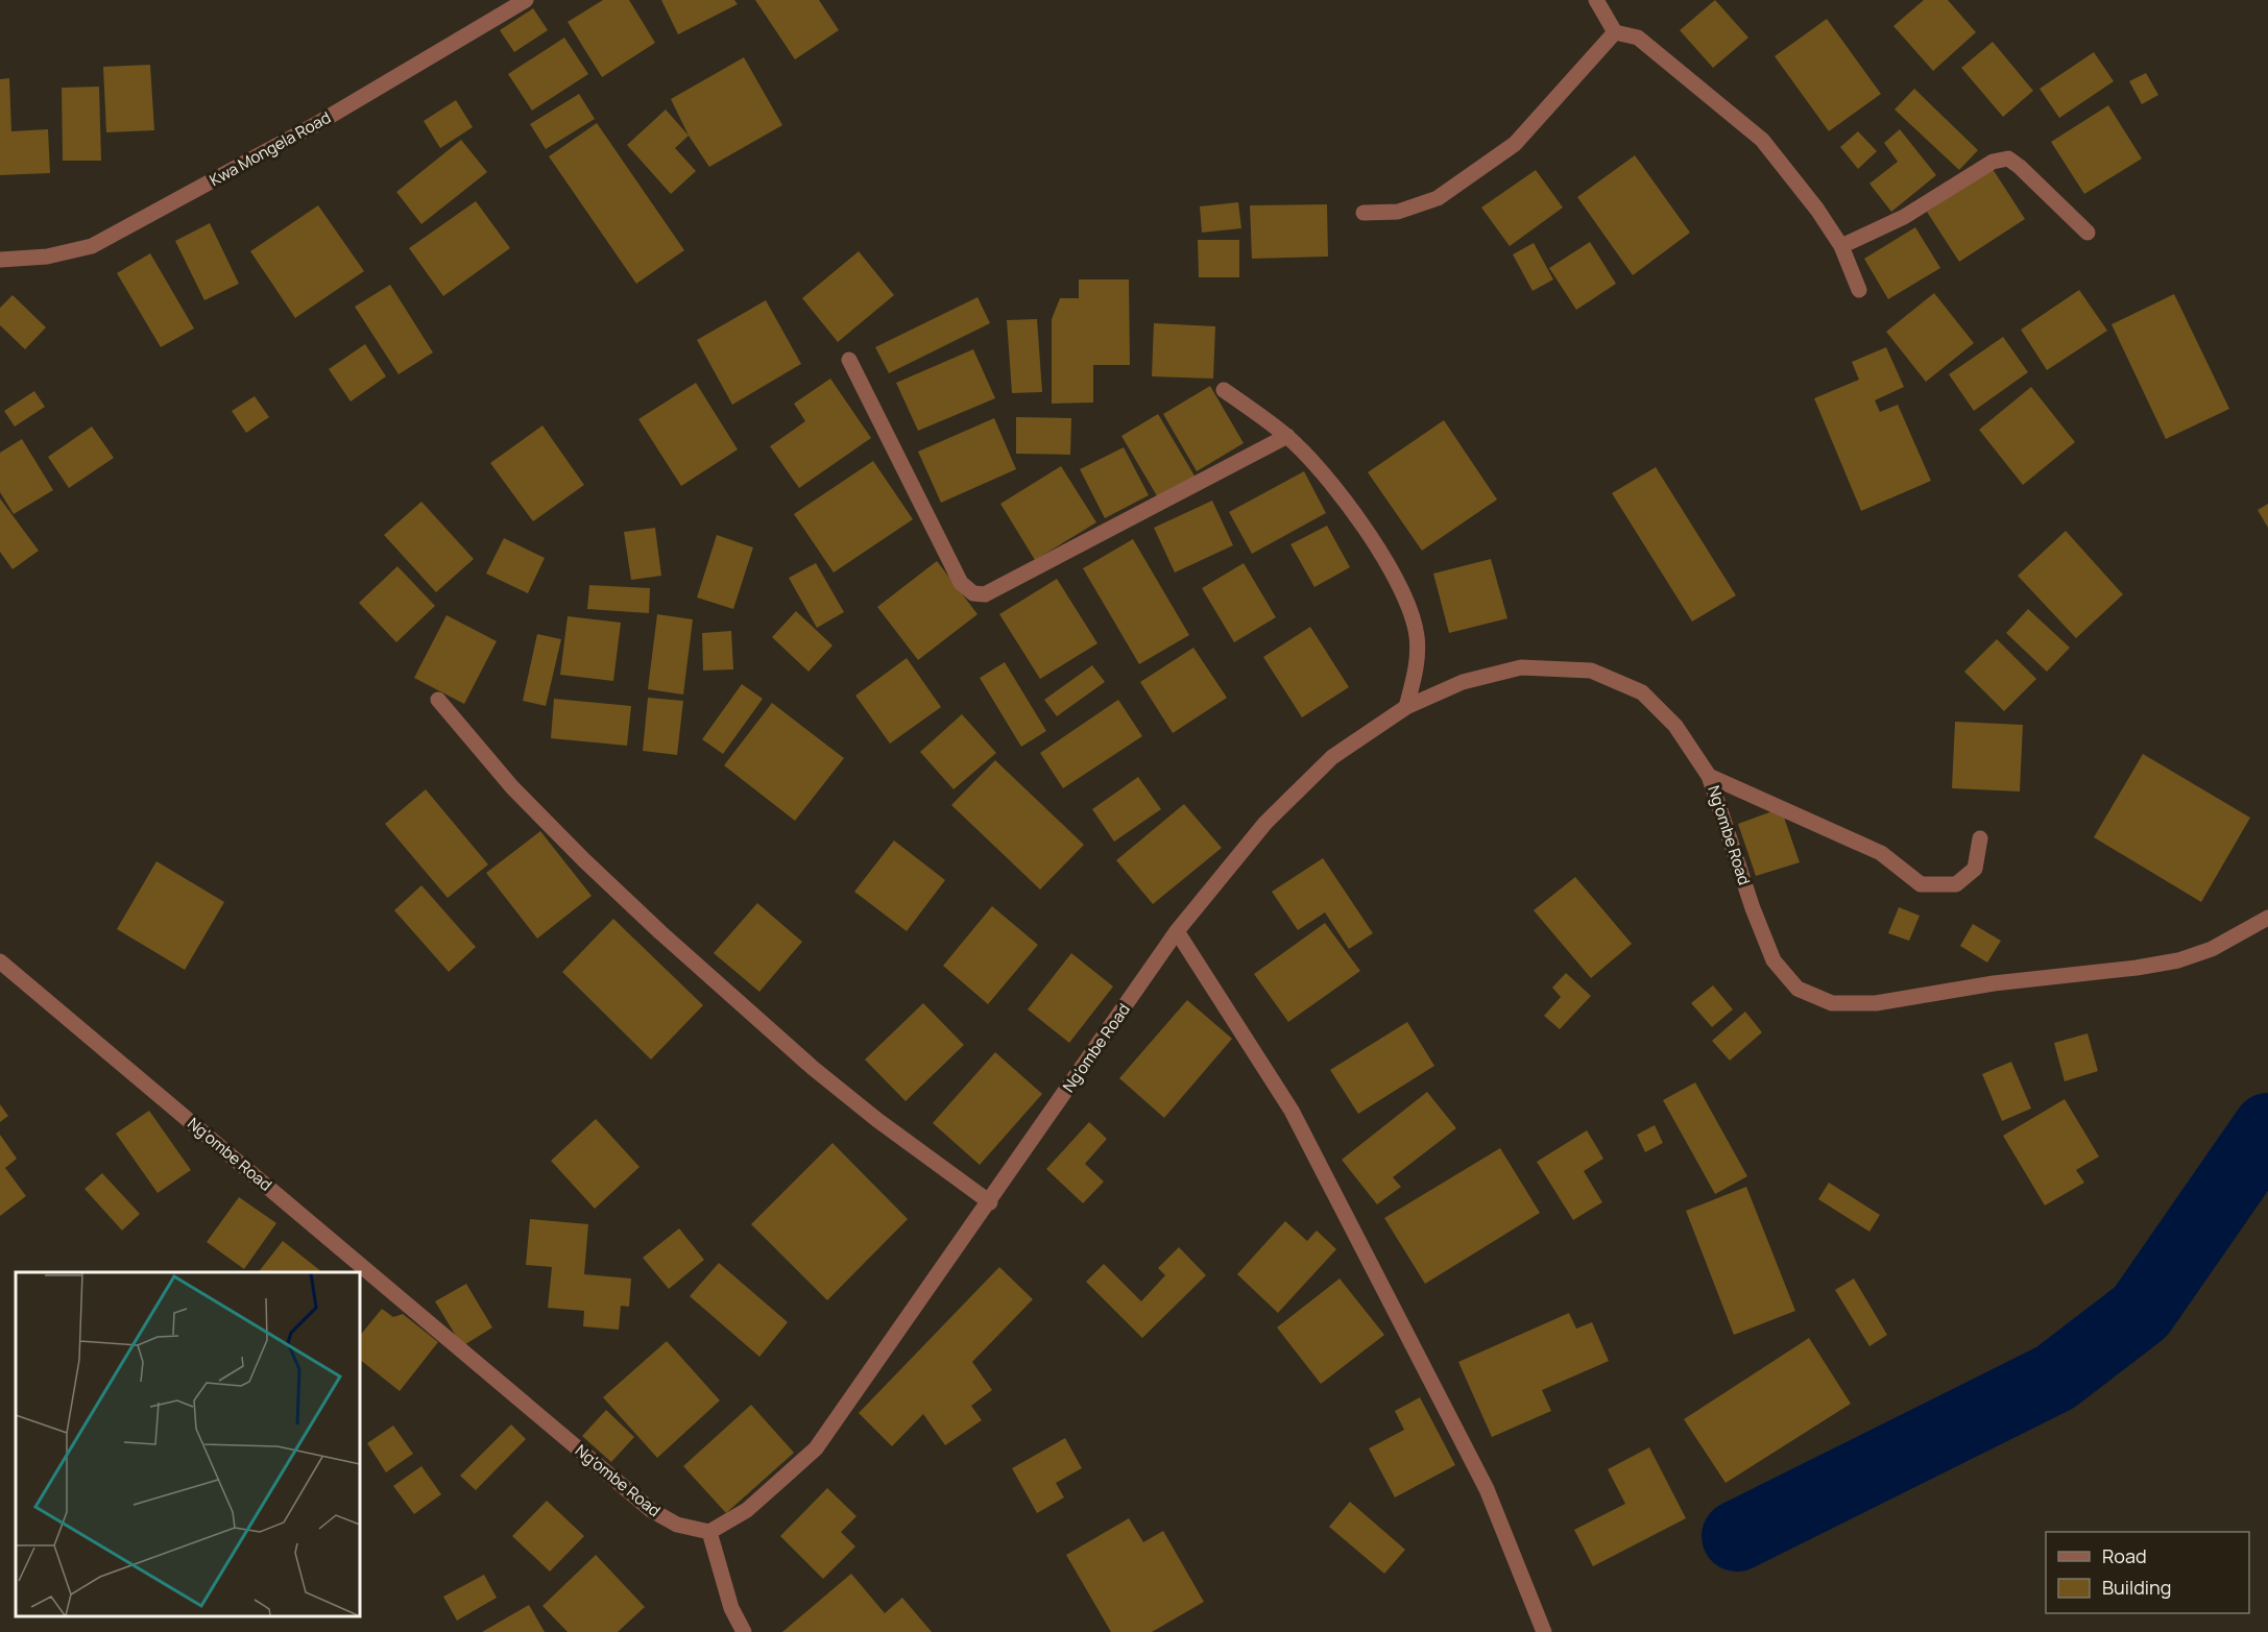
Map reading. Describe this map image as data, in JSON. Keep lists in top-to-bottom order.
{
  "streets": {
    "street": ["Kwa Mongela Road", "Ng'ombe Road"]
  },
  "legend": ["Road", "Building"]
}
